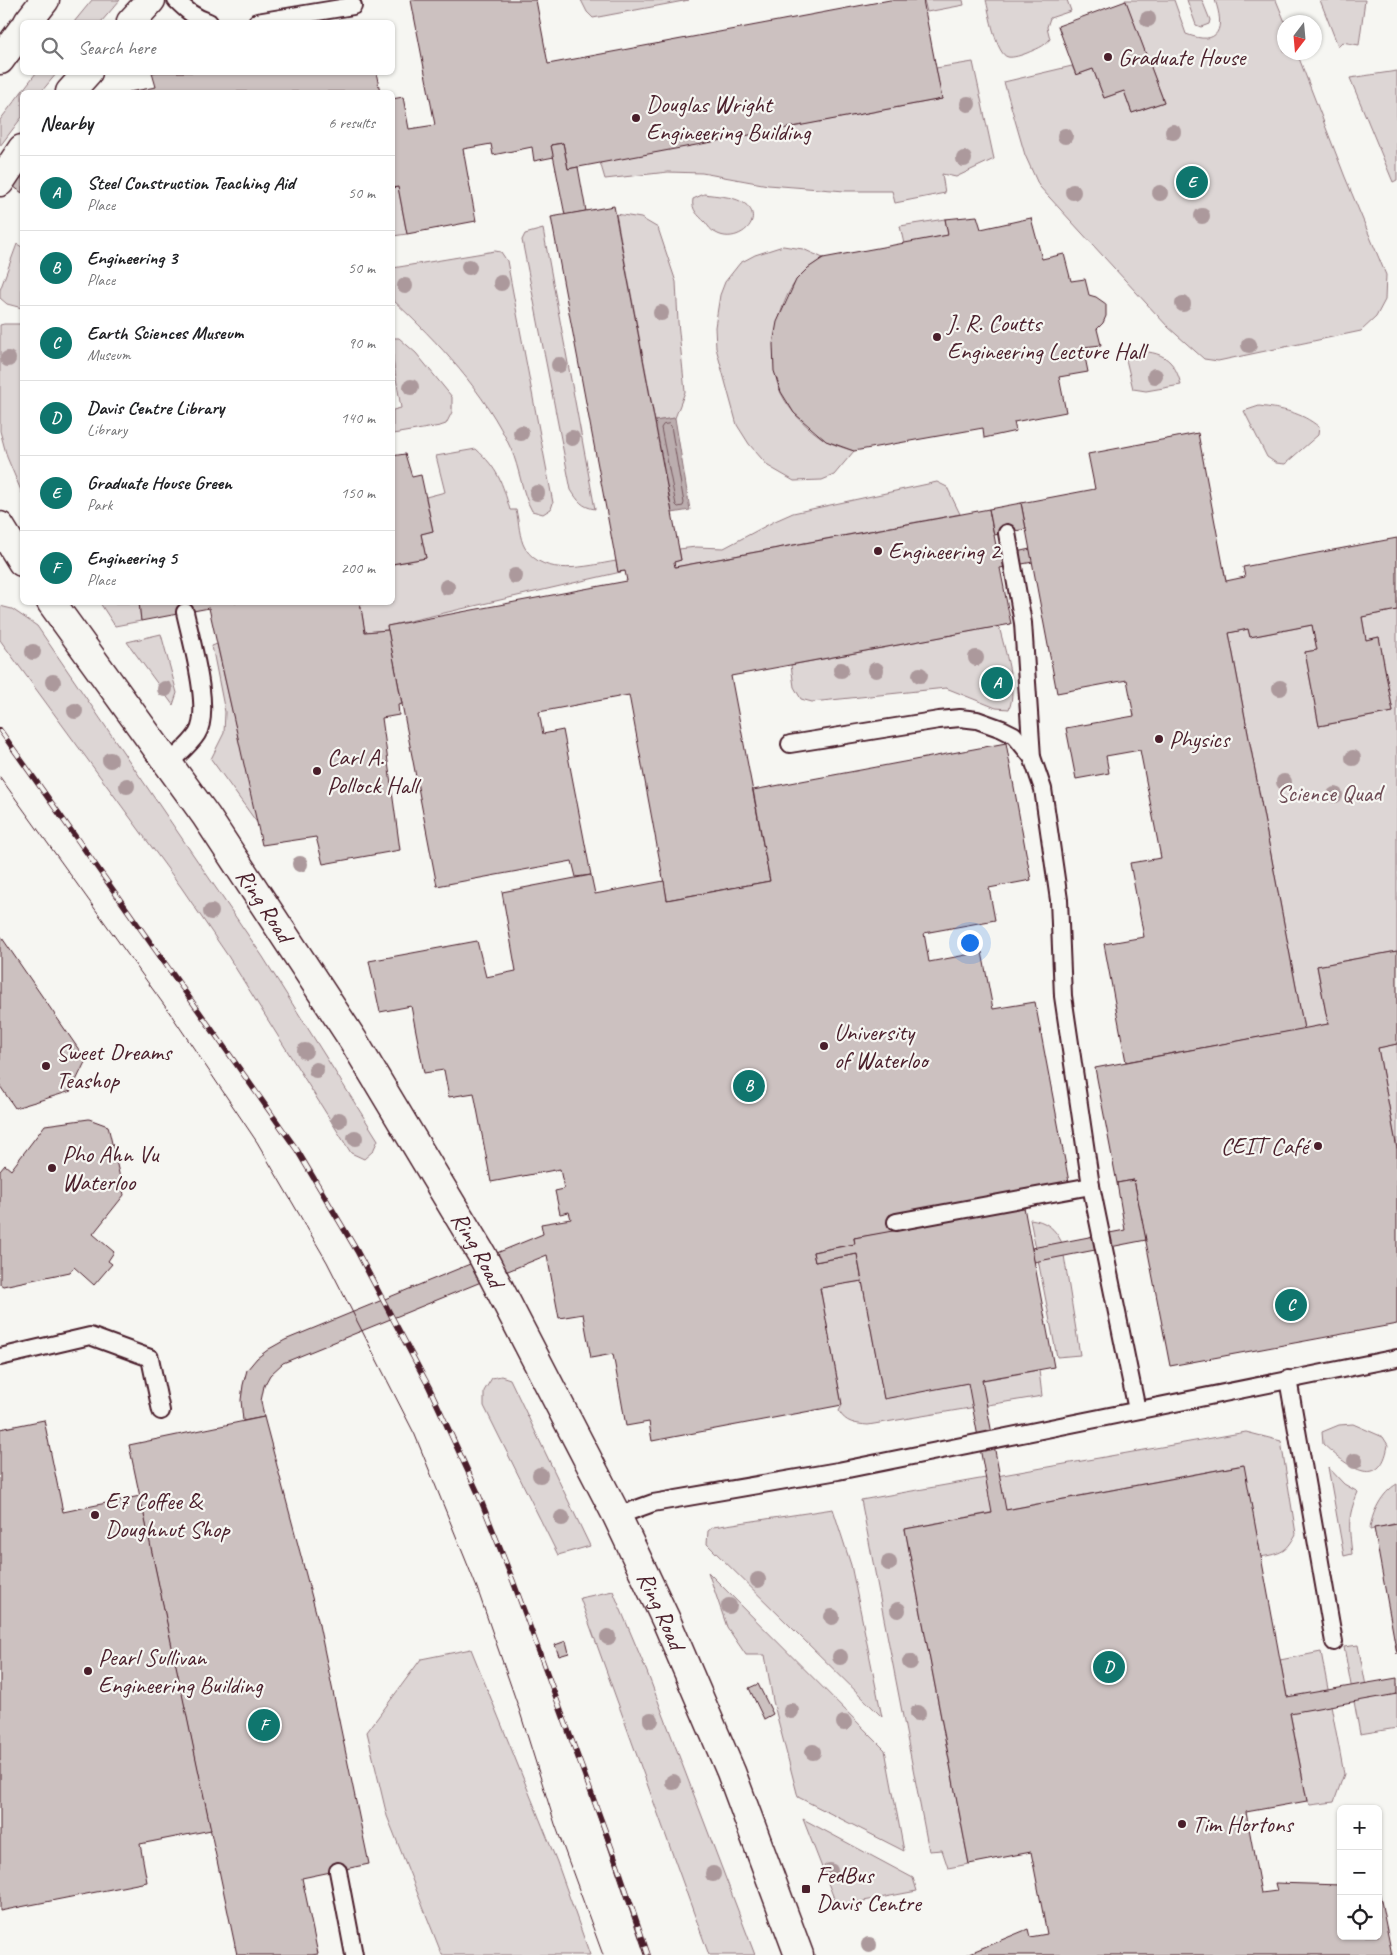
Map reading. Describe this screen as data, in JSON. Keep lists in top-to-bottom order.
{
  "streets": {
    "street": ["Ring Road"]
  },
  "parks": ["Science Quad"],
  "places": {
    "other": [
      "Graduate House",
      "Douglas Wright Engineering Building",
      "J. R. Coutts Engineering Lecture Hall",
      "Engineering 2",
      "Physics",
      "Carl A. Pollock Hall",
      "University of Waterloo",
      "Sweet Dreams Teashop",
      "CEIT Café",
      "Pho Ahn Vu Waterloo",
      "E7 Coffee & Doughnut Shop",
      "Pearl Sullivan Engineering Building",
      "Tim Hortons"
    ],
    "transit": ["FedBus Davis Centre"]
  },
  "north": "bottom",
  "page": {
    "search": "Search here",
    "heading": ["Nearby", "6 results"],
    "list": [
      {
        "mark": "A",
        "name": "Steel Construction Teaching Aid",
        "note": "Place",
        "value": "50 m"
      },
      {
        "mark": "B",
        "name": "Engineering 3",
        "note": "Place",
        "value": "50 m"
      },
      {
        "mark": "C",
        "name": "Earth Sciences Museum",
        "note": "Museum",
        "value": "90 m"
      },
      {
        "mark": "D",
        "name": "Davis Centre Library",
        "note": "Library",
        "value": "140 m"
      },
      {
        "mark": "E",
        "name": "Graduate House Green",
        "note": "Park",
        "value": "150 m"
      },
      {
        "mark": "F",
        "name": "Engineering 5",
        "note": "Place",
        "value": "200 m"
      }
    ],
    "pins": [
      "E",
      "A",
      "B",
      "C",
      "D",
      "F"
    ],
    "map_buttons": ["+", "−"]
  }
}
